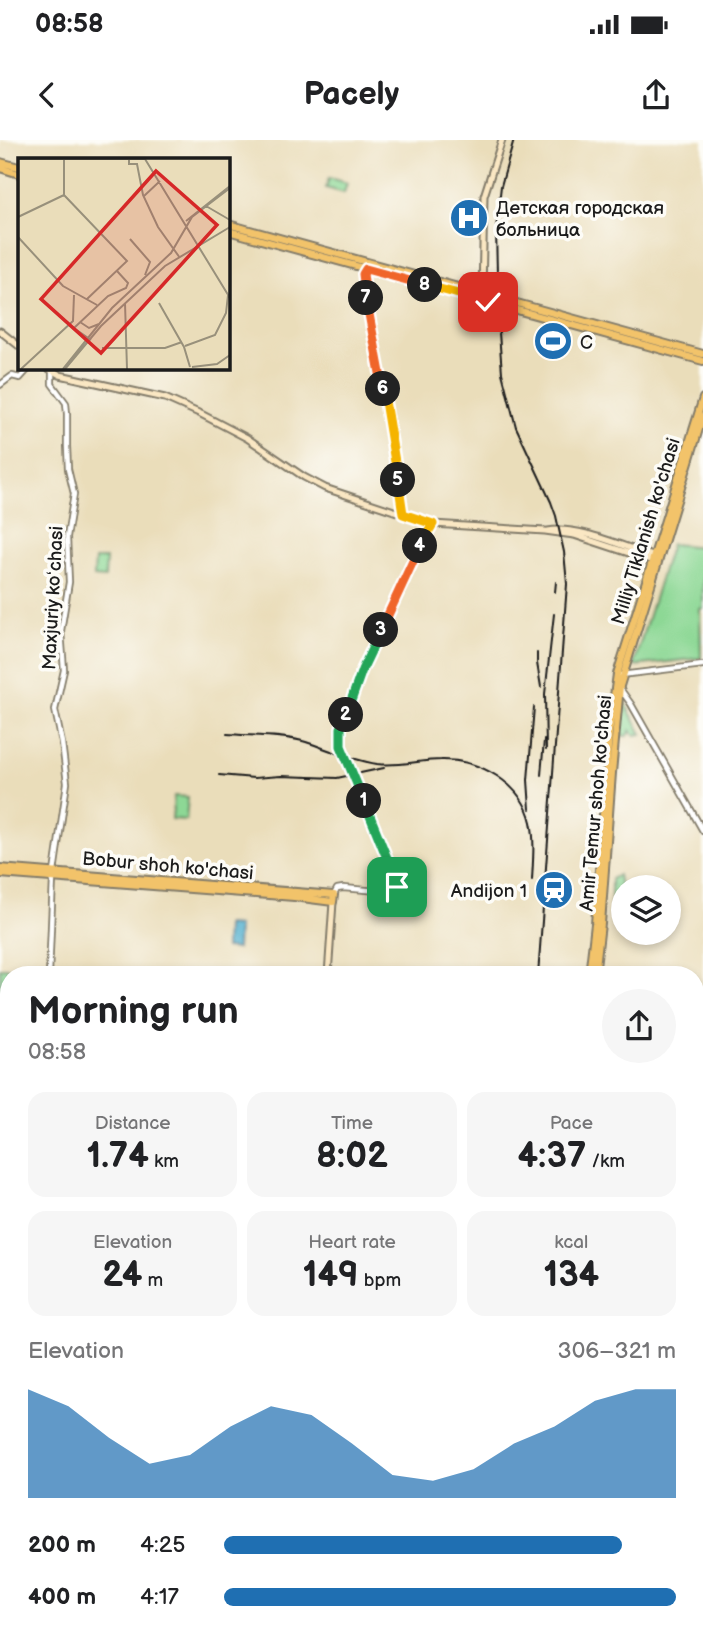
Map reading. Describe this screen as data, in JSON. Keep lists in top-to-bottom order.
{
  "streets": {
    "main road": ["Milliy Tiklanish ko'chasi", "Amir Temur shoh ko'chasi", "Bobur shoh ko'chasi"],
    "street": ["Maxjuriy koʻchasi"]
  },
  "crossings": [
    ["Milliy Tiklanish ko'chasi", "Amir Temur shoh ko'chasi"],
    ["Maxjuriy koʻchasi", "Bobur shoh ko'chasi"]
  ],
  "places": {
    "hospital": ["Детская городская больница"],
    "sports": ["С"],
    "station": ["Andijon 1"]
  },
  "page": {
    "status": "08:58",
    "header": "Pacely",
    "pins": [
      "8",
      "7",
      "6",
      "5",
      "4",
      "3",
      "2",
      "1"
    ],
    "heading": ["Morning run", "08:58"],
    "stats": [
      ["Distance", "1.74 km"],
      ["Time", "8:02"],
      ["Pace", "4:37 /km"],
      ["Elevation", "24 m"],
      ["Heart rate", "149 bpm"],
      ["kcal", "134"]
    ],
    "chart": ["Elevation", "306–321 m"],
    "list": [
      {
        "name": "200 m",
        "note": "4:25"
      },
      {
        "name": "400 m",
        "note": "4:17"
      }
    ]
  }
}
